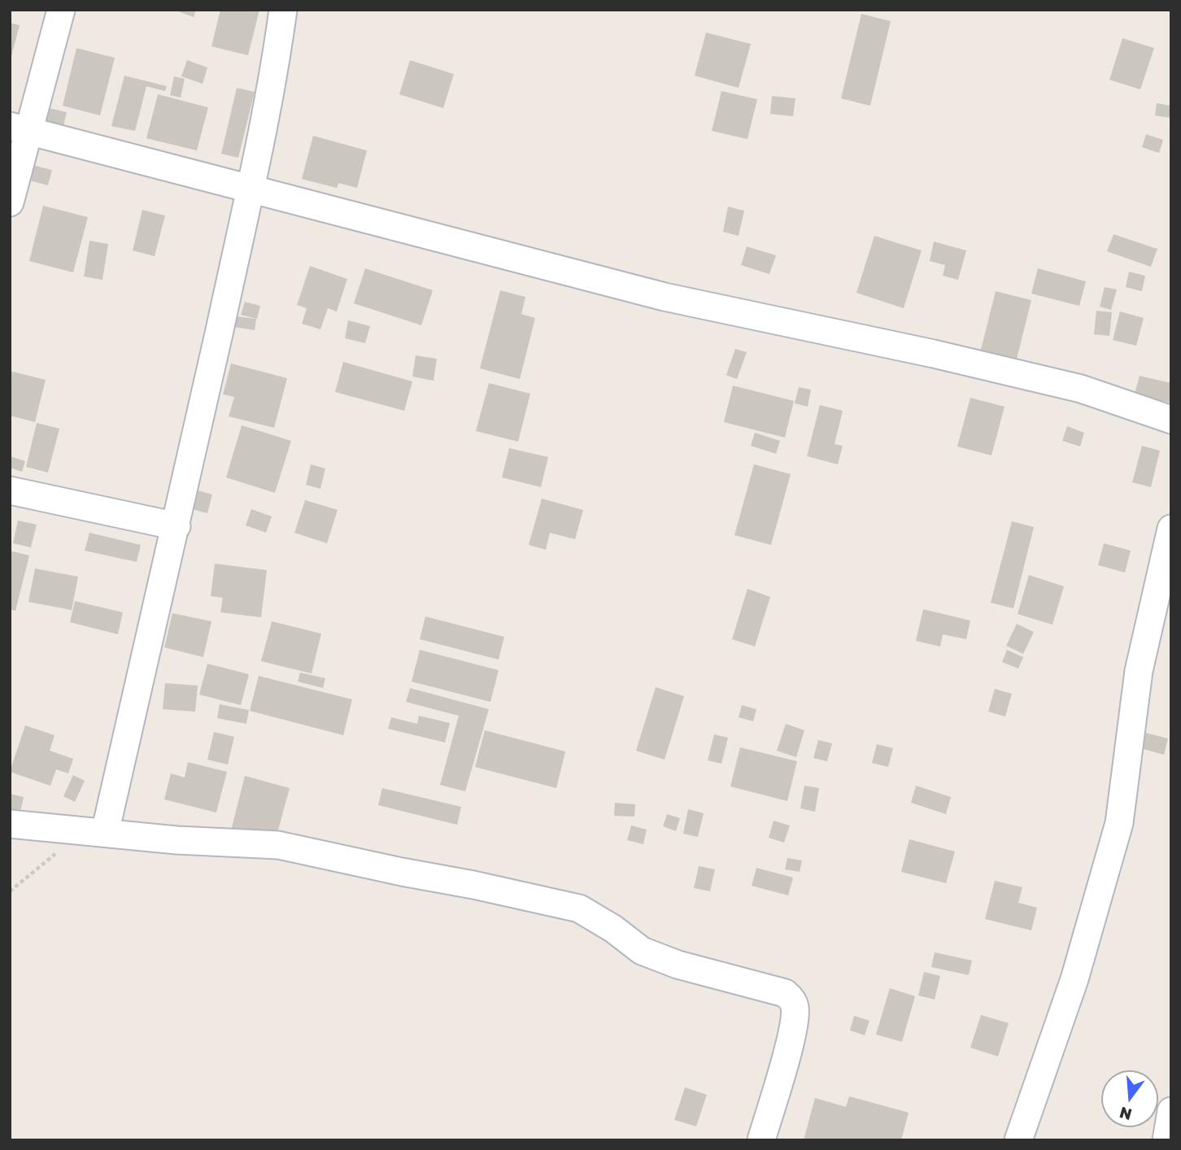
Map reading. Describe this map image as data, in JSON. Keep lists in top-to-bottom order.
{
  "north": "bottom"
}
